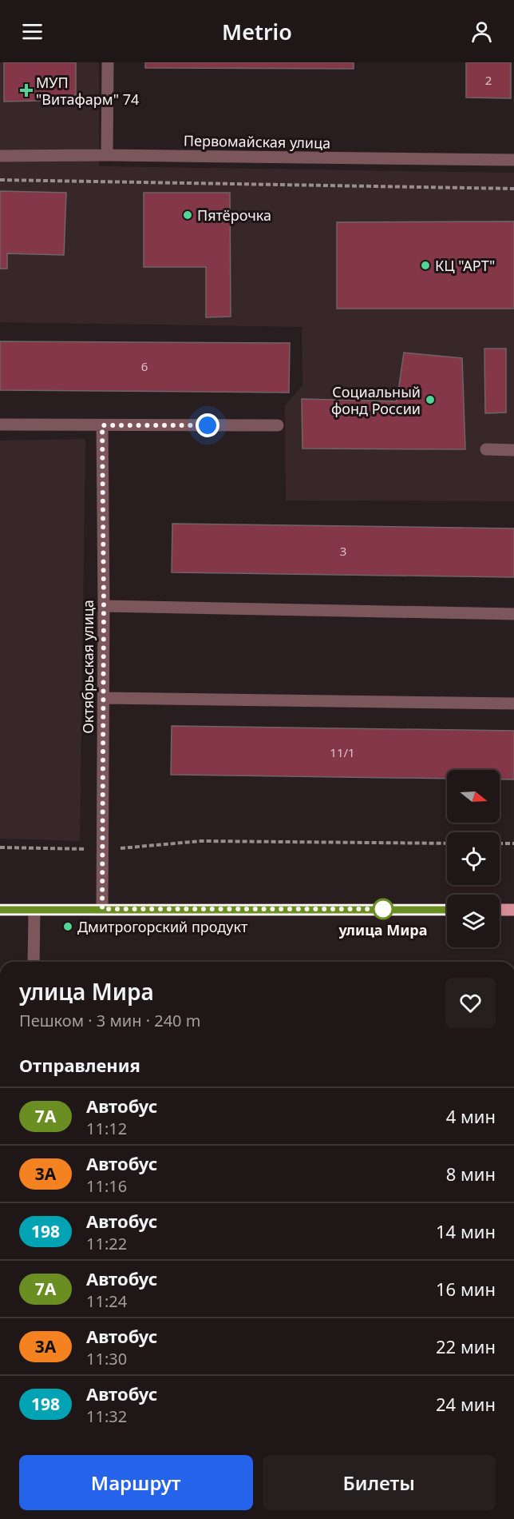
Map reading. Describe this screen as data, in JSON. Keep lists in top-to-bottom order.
{
  "streets": {
    "street": ["Первомайская улица", "Октябрьская улица"]
  },
  "places": {
    "health": ["МУП \"Витафарм\" 74"],
    "other": [
      "Пятёрочка",
      "КЦ \"АРТ\"",
      "Социальный фонд России",
      "улица Мира",
      "Дмитрогорский продукт"
    ]
  },
  "lines": ["bus line 7А"],
  "house_numbers": [
    "2",
    "6",
    "3",
    "11/1"
  ],
  "north": "right",
  "page": {
    "header": "Metrio",
    "heading": [
      ["улица Мира", "Пешком · 3 мин · 240 m"],
      "Отправления"
    ],
    "list": [
      {
        "mark": "7А",
        "name": "Автобус",
        "note": "11:12",
        "value": "4 мин"
      },
      {
        "mark": "3А",
        "name": "Автобус",
        "note": "11:16",
        "value": "8 мин"
      },
      {
        "mark": "198",
        "name": "Автобус",
        "note": "11:22",
        "value": "14 мин"
      },
      {
        "mark": "7А",
        "name": "Автобус",
        "note": "11:24",
        "value": "16 мин"
      },
      {
        "mark": "3А",
        "name": "Автобус",
        "note": "11:30",
        "value": "22 мин"
      },
      {
        "mark": "198",
        "name": "Автобус",
        "note": "11:32",
        "value": "24 мин"
      }
    ],
    "buttons": ["Маршрут", "Билеты"]
  }
}
